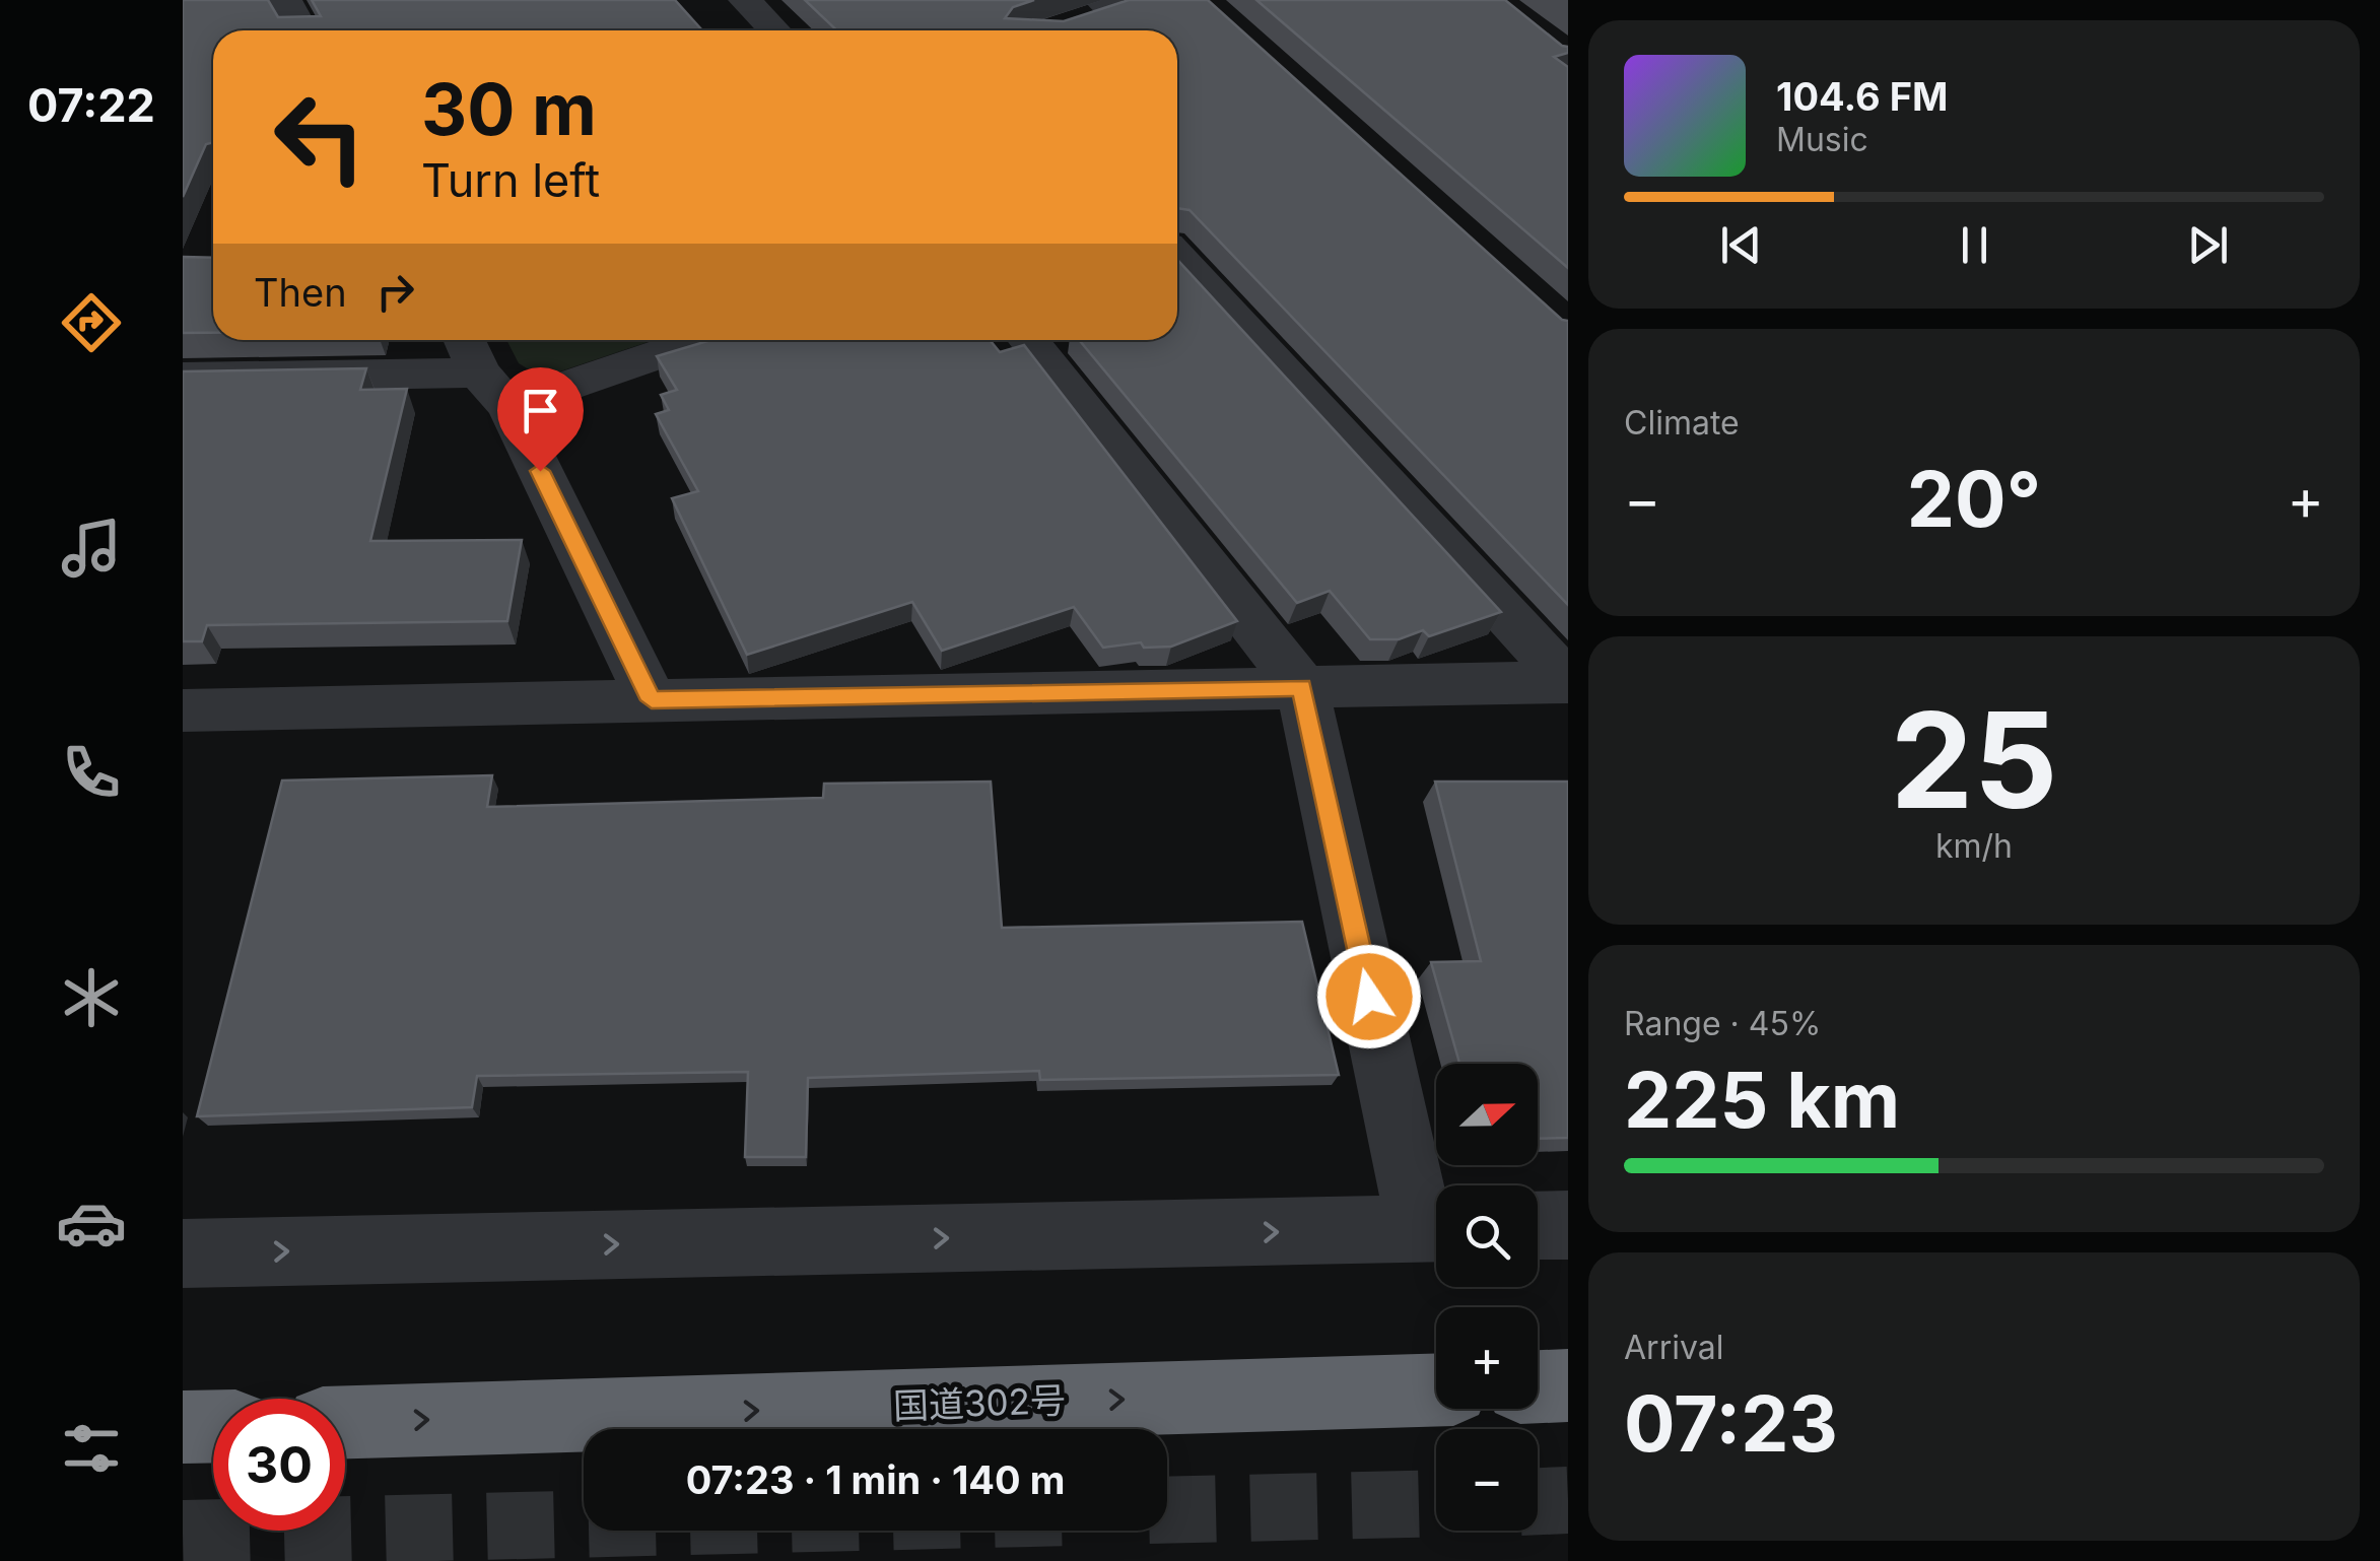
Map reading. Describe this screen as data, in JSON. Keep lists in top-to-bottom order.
{
  "streets": {
    "highway": ["国道302号"]
  },
  "one_way": ["国道302号"],
  "north": "right",
  "page": {
    "tabs": "07:22",
    "turn": ["30 m", "Turn left"],
    "song": ["104.6 FM", "Music"],
    "then": "Then",
    "tile": [
      "Climate",
      ["25", "km/h"],
      ["Range · 45%", "225 km"],
      ["Arrival", "07:23"]
    ],
    "heat": ["−", "20°", "+"],
    "map_buttons": ["+", "−"],
    "limit": "30",
    "trip": "07:23 · 1 min · 140 m"
  }
}
